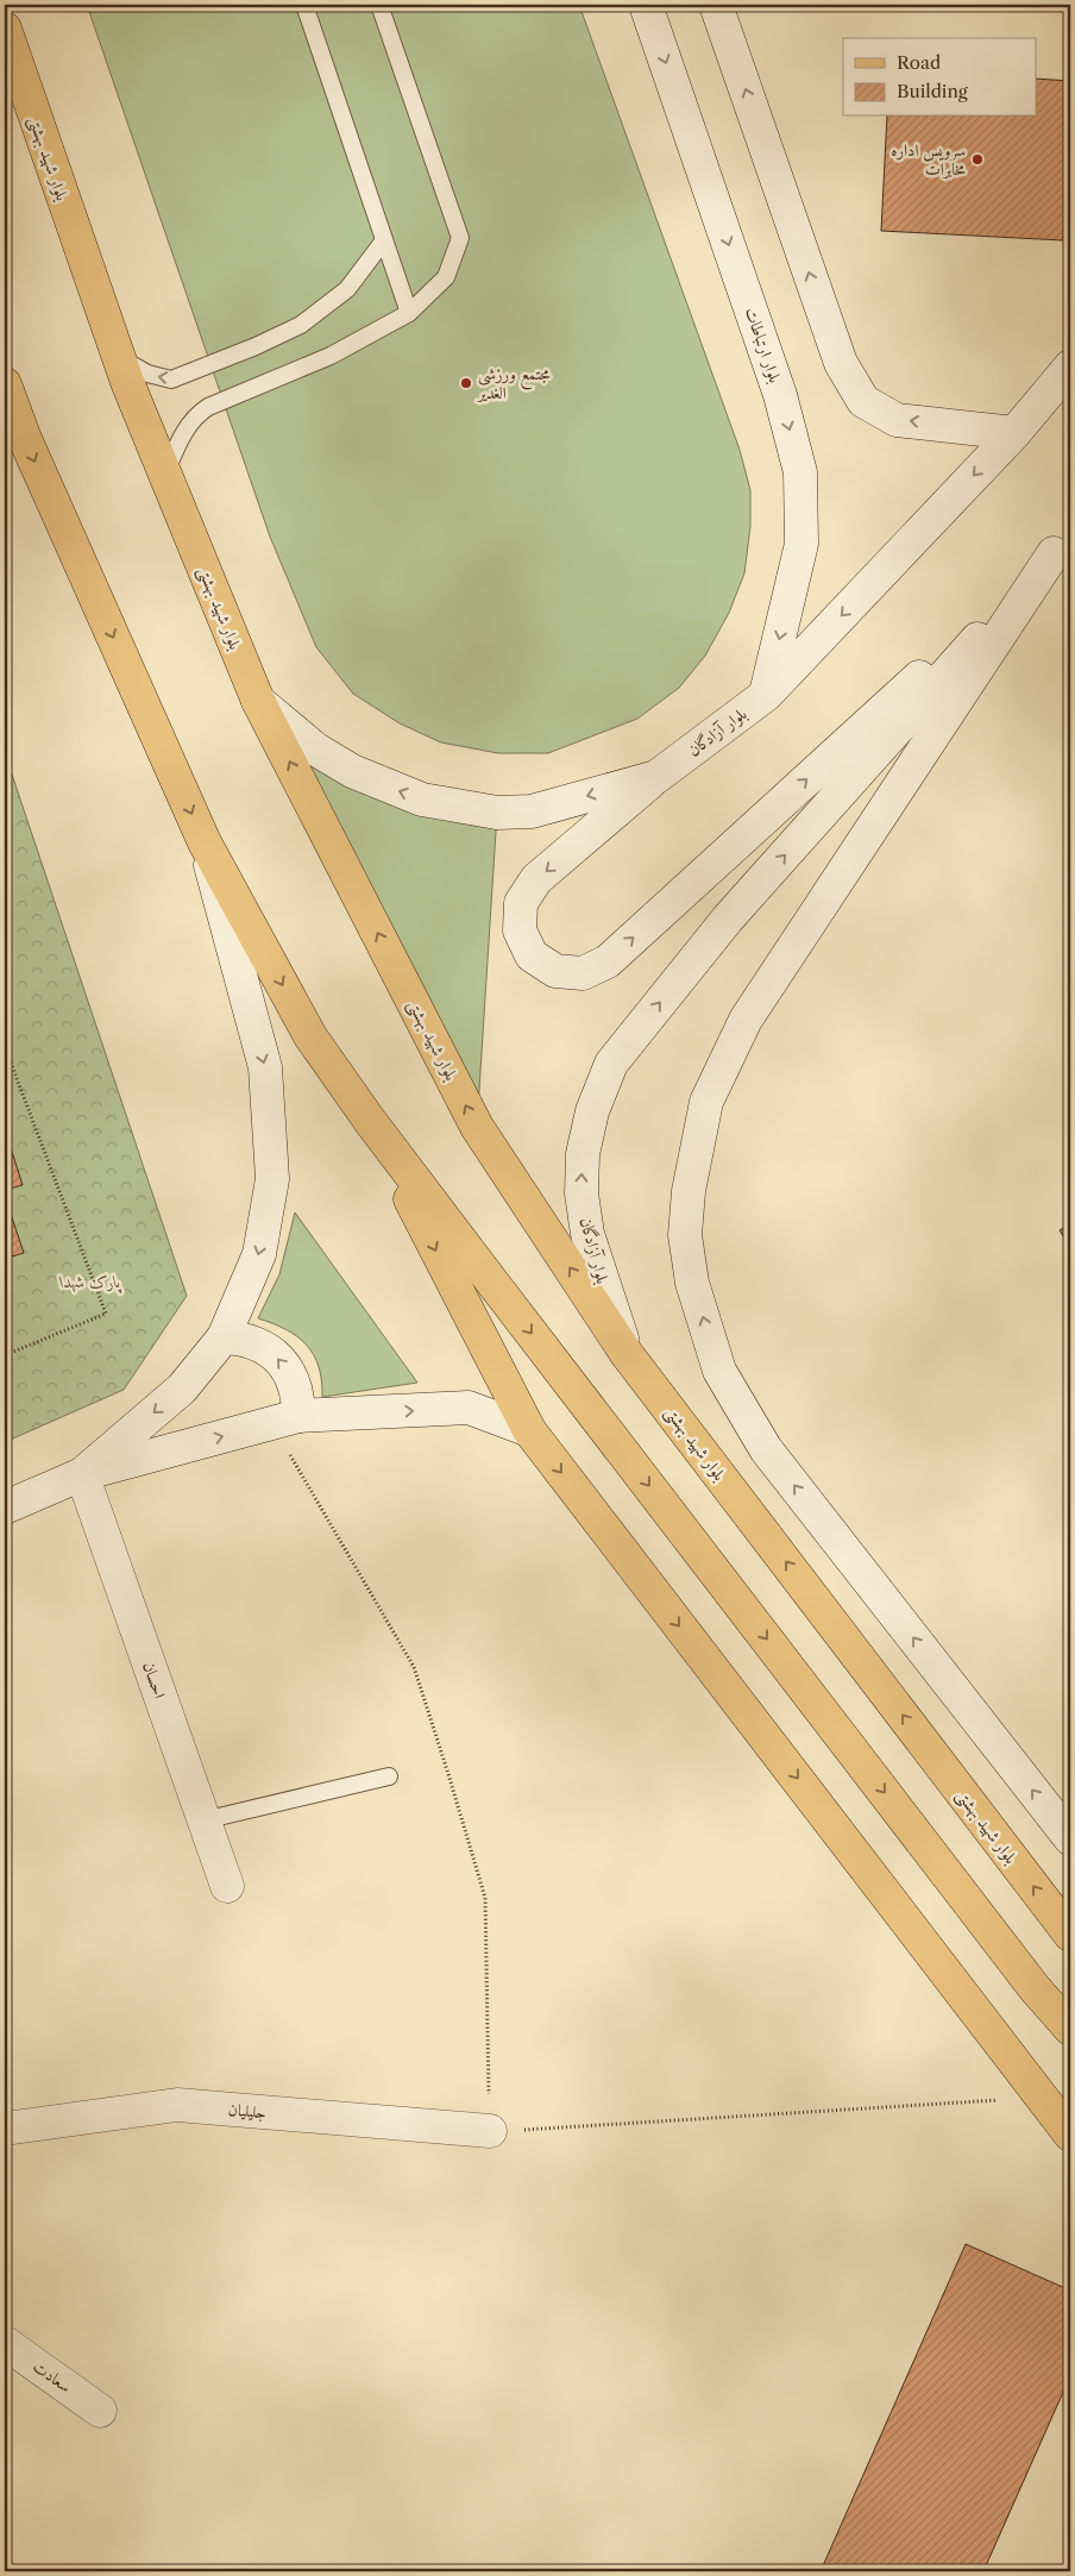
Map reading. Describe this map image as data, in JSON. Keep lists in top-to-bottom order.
{
  "streets": {
    "main road": [
      "بلوار شهید بهشتی",
      "بلوار ارتباطات",
      "بلوار آزادگان",
      "احسان",
      "جلیلیان",
      "سعادت"
    ]
  },
  "crossings": [
    ["بلوار شهید بهشتی", "بلوار آزادگان"],
    ["بلوار ارتباطات", "بلوار آزادگان"]
  ],
  "one_way": ["بلوار ارتباطات"],
  "parks": ["پارک شهدا"],
  "places": ["سرویس اداره مخابرات", "مجتمع ورزشی الغدیر"],
  "legend": ["Road", "Building"]
}
